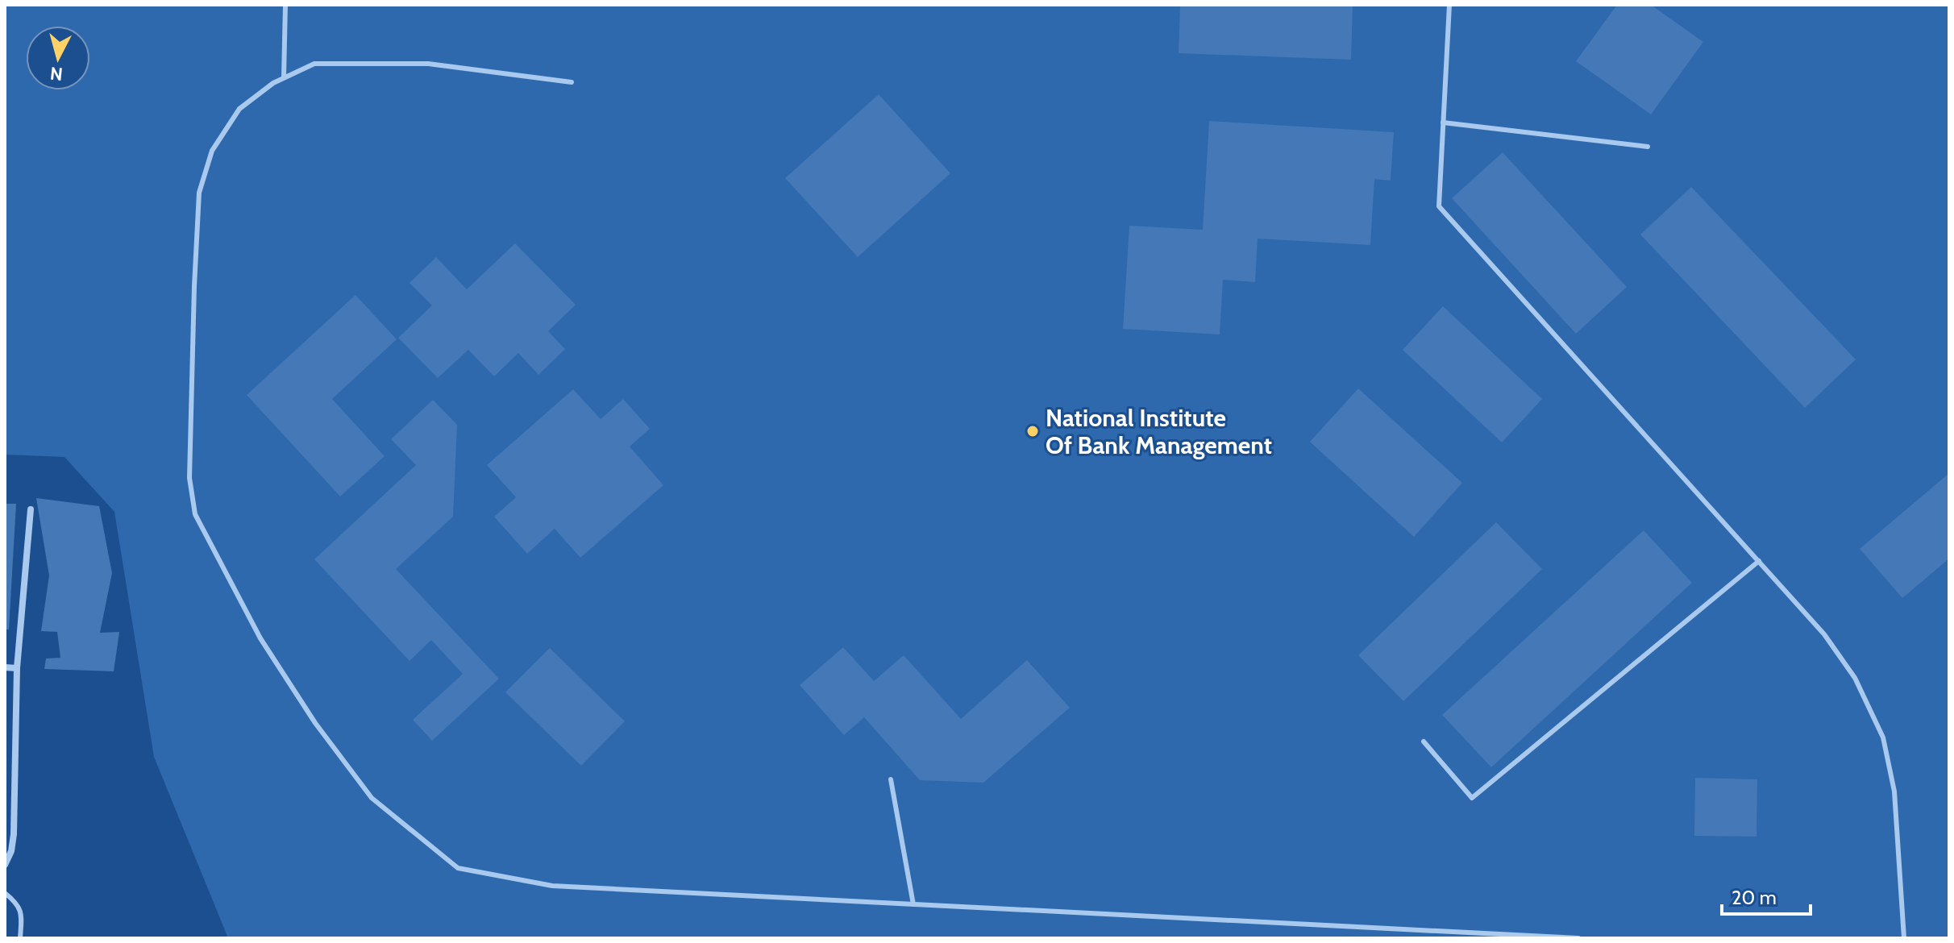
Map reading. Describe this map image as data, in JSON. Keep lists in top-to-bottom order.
{
  "places": ["National Institute Of Bank Management"],
  "scale_bar": "20 m",
  "north": "bottom"
}
